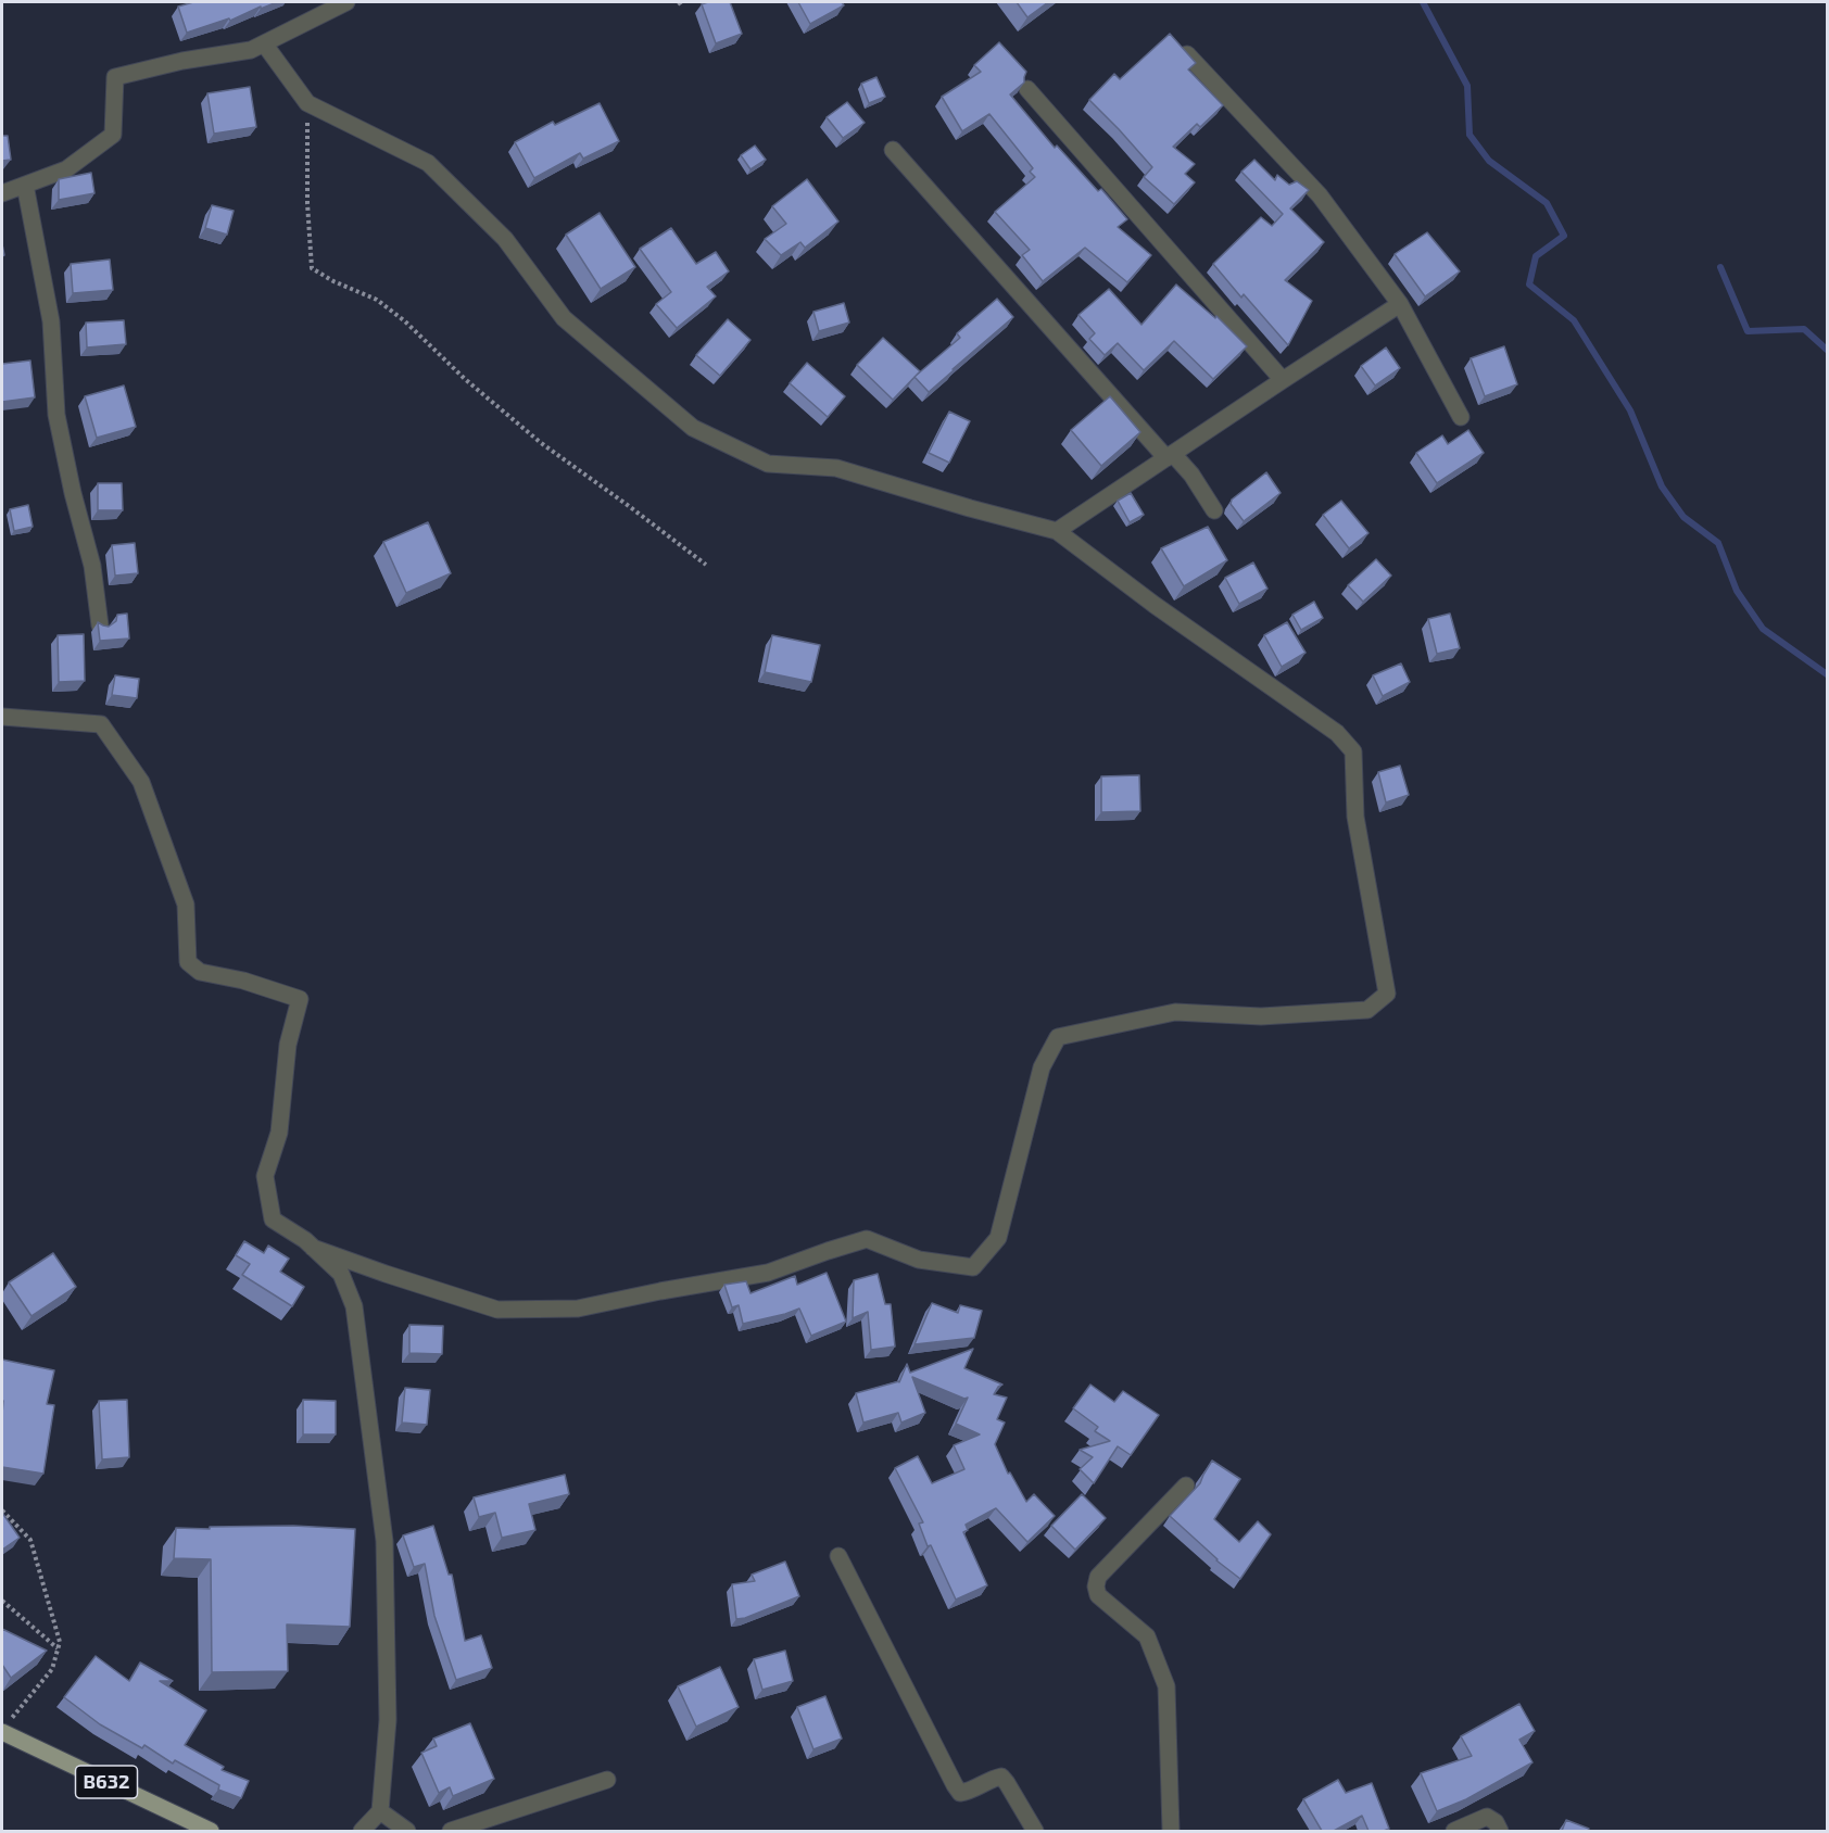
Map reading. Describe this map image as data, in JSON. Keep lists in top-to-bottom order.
{
  "streets": {
    "main road": ["B632"]
  }
}
